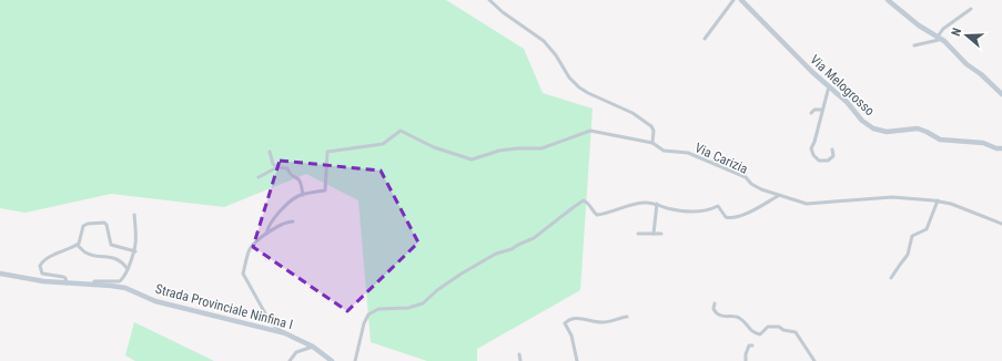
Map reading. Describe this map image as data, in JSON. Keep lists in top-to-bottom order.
{
  "streets": {
    "street": ["Via Melogrosso", "Via Carizia", "Strada Provinciale Ninfina I"]
  },
  "north": "left"
}
